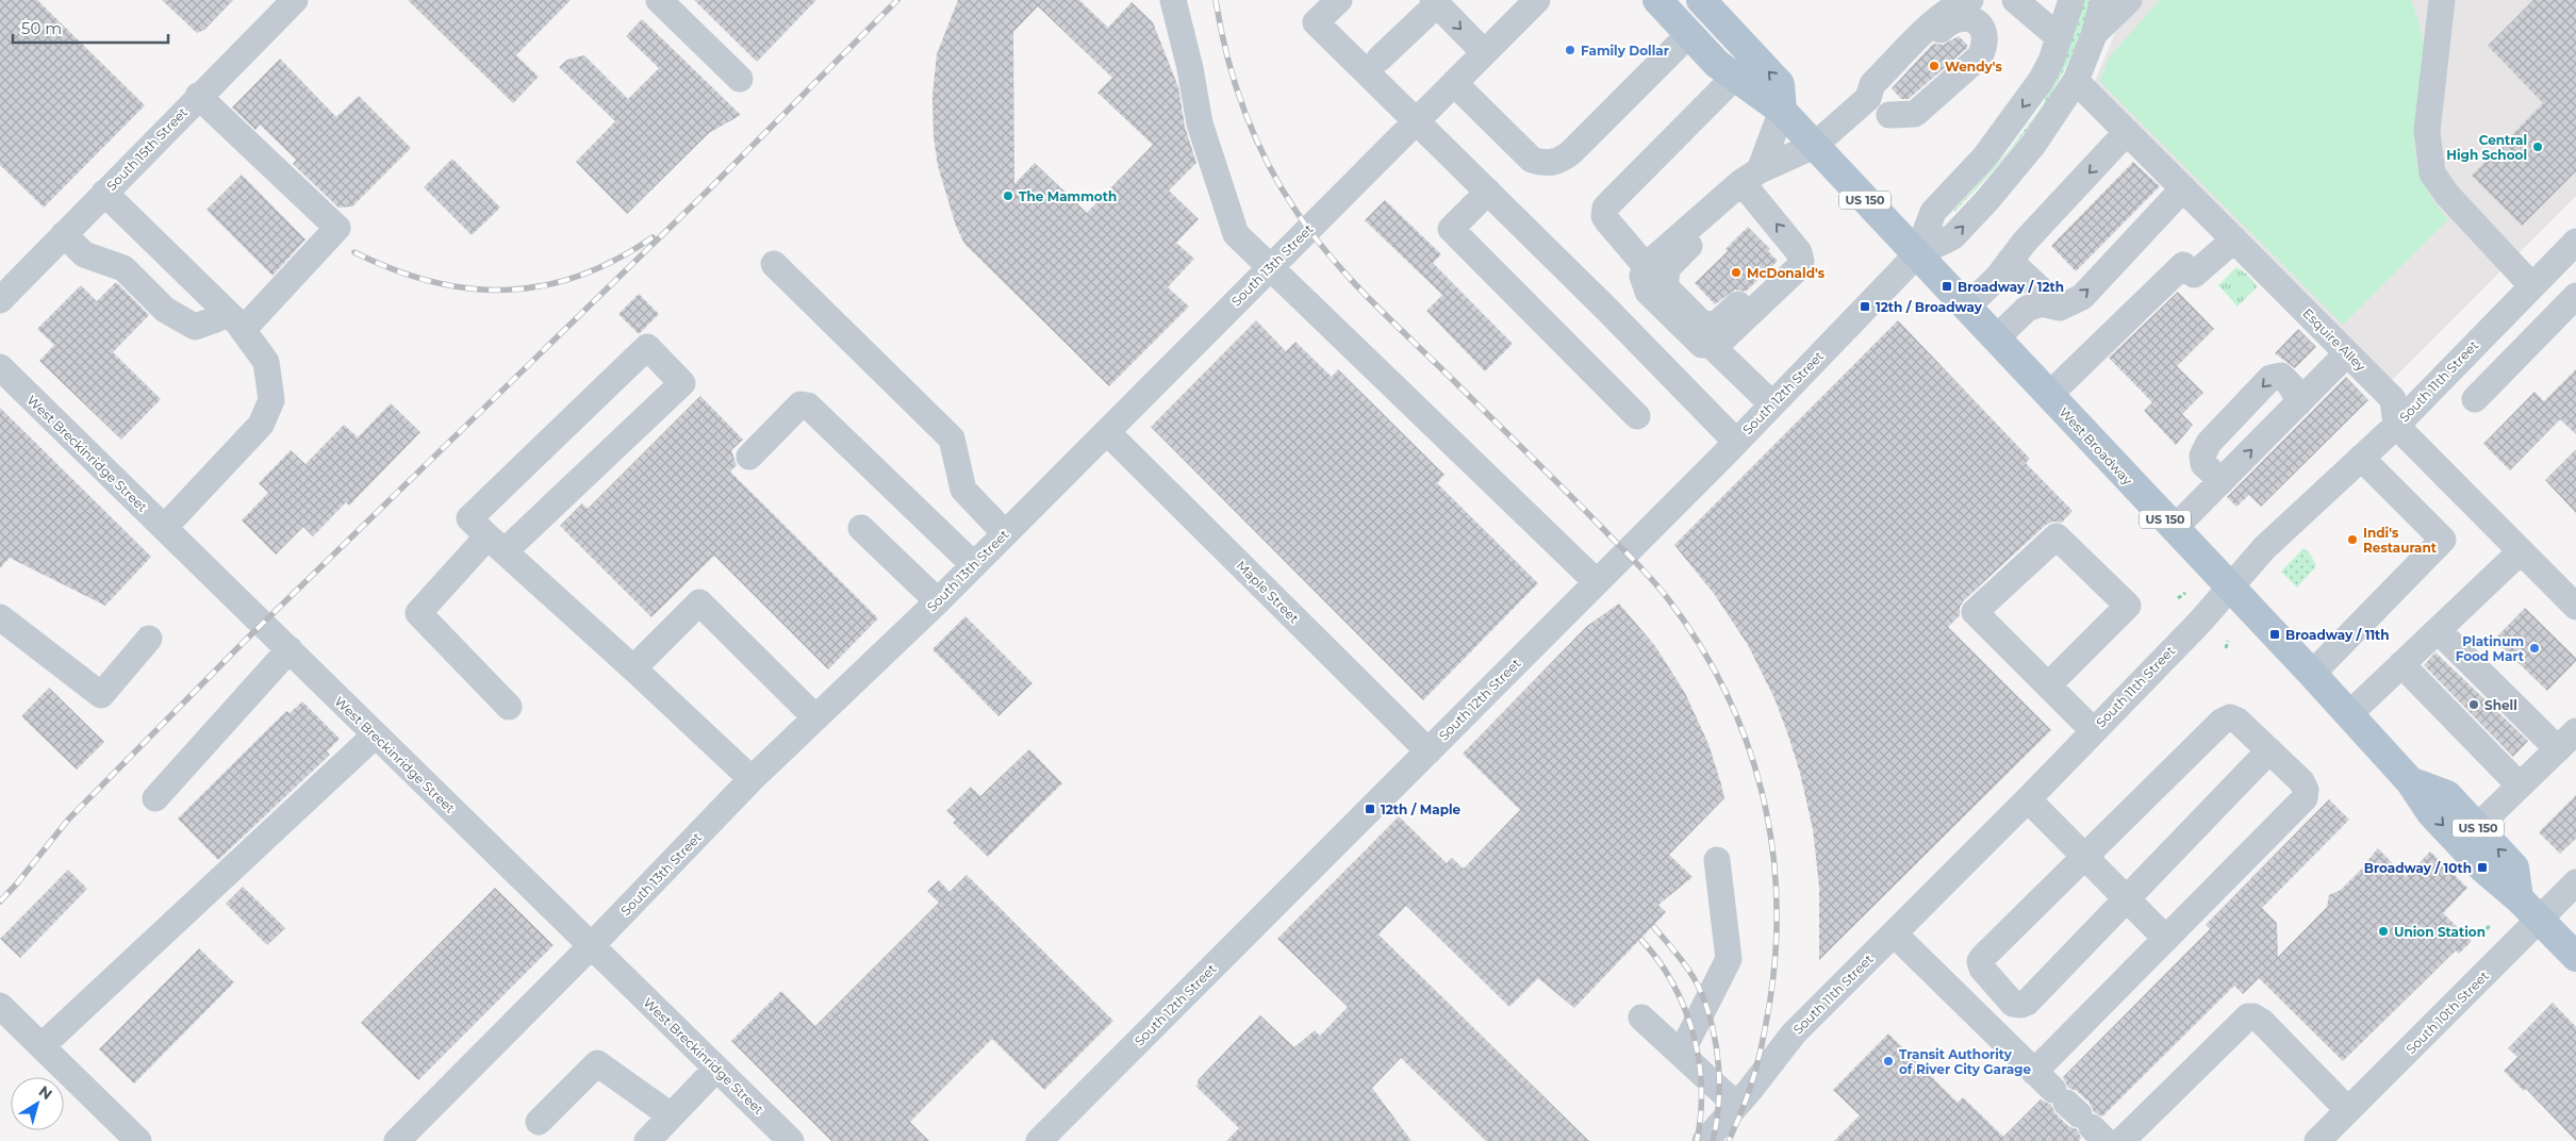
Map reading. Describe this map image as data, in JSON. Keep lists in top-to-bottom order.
{
  "streets": {
    "main road": ["US 150", "West Broadway"],
    "street": [
      "South 15th Street",
      "South 13th Street",
      "Esquire Alley",
      "South 11th Street",
      "South 12th Street",
      "West Breckinridge Street",
      "Maple Street",
      "South 10th Street"
    ]
  },
  "crossings": [
    ["South 13th Street", "West Breckinridge Street"],
    ["South 13th Street", "Maple Street"],
    ["Esquire Alley", "South 11th Street"],
    ["South 11th Street", "West Broadway"],
    ["South 12th Street", "West Broadway"],
    ["South 12th Street", "Maple Street"],
    ["West Broadway", "South 10th Street"]
  ],
  "places": {
    "other": [
      "Family Dollar",
      "Wendy's",
      "Central High School",
      "The Mammoth",
      "McDonald's",
      "Indi's Restaurant",
      "Platinum Food Mart",
      "Shell",
      "Union Station",
      "Transit Authority of River City Garage"
    ],
    "transit": [
      "Broadway / 12th",
      "12th / Broadway",
      "Broadway / 11th",
      "12th / Maple",
      "Broadway / 10th"
    ]
  },
  "scale_bar": "50 m",
  "north": "top right"
}
